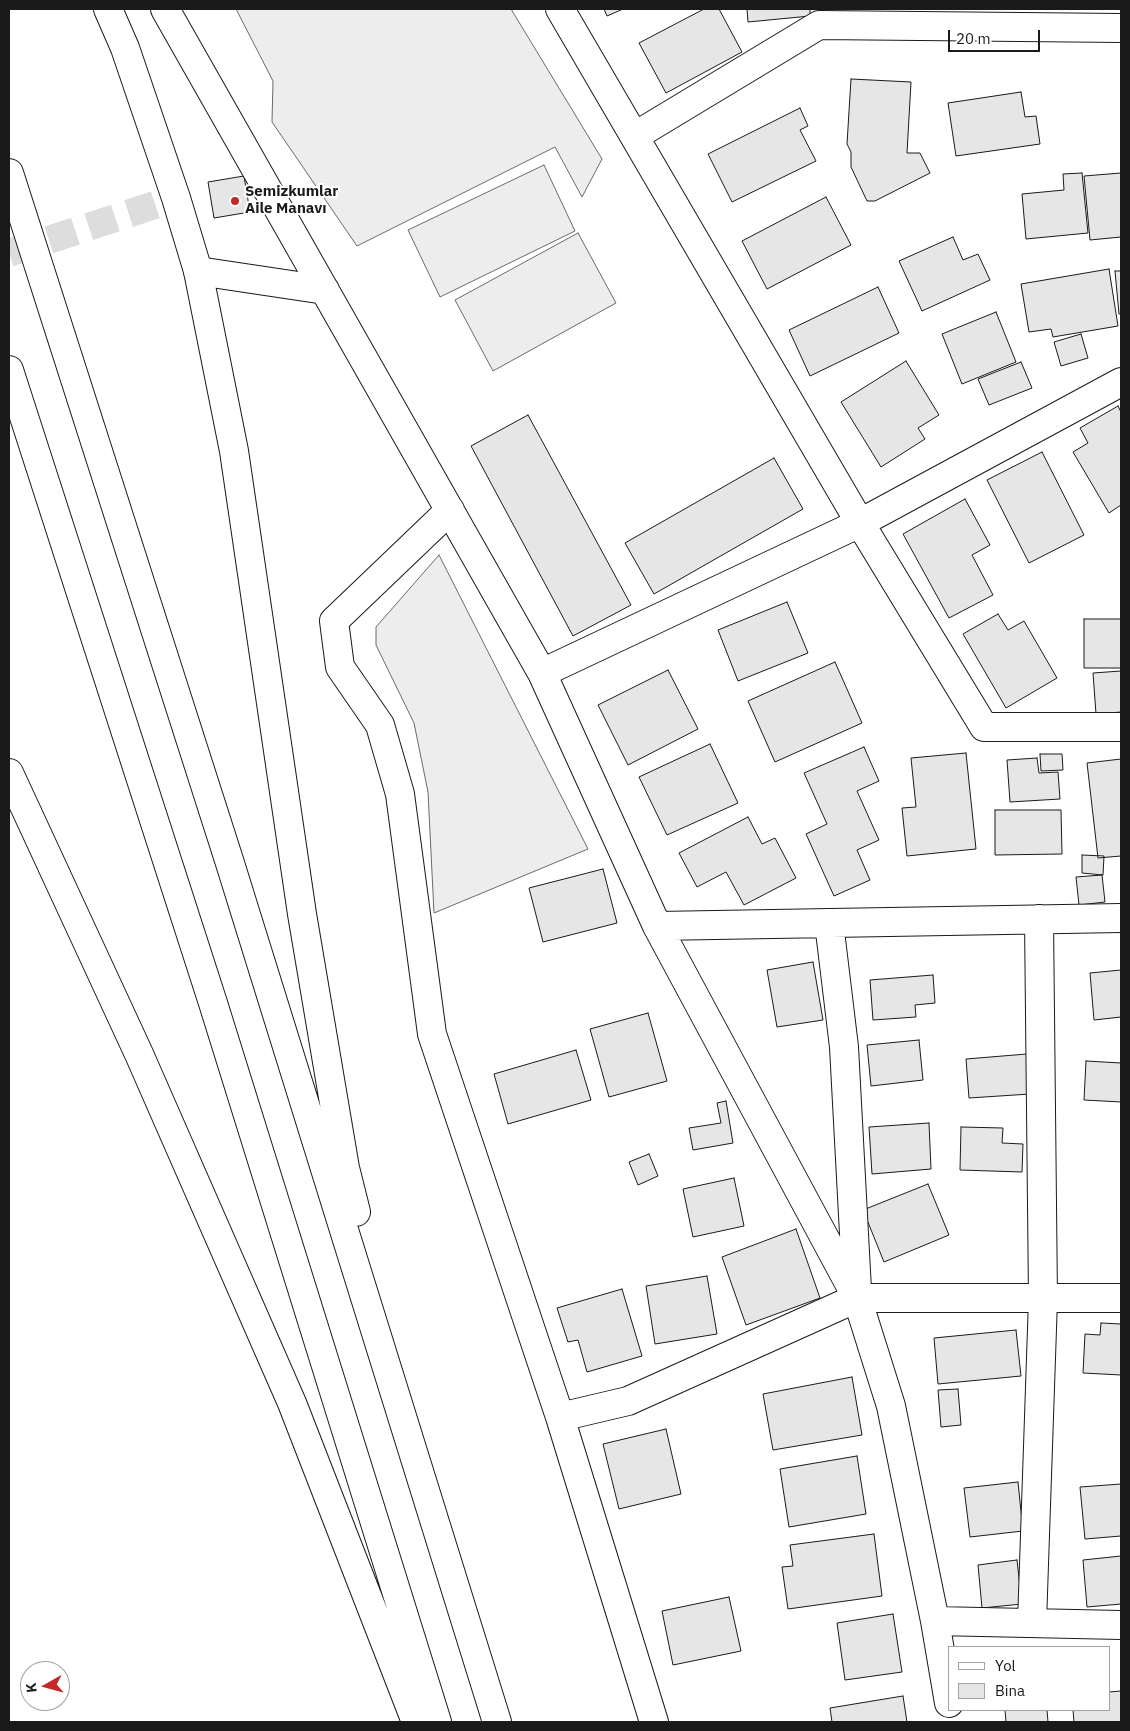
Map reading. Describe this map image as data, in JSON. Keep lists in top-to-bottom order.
{
  "places": ["Semizkumlar Aile Manavı"],
  "legend": ["Yol", "Bina"],
  "scale_bar": "20 m",
  "north": "left"
}
